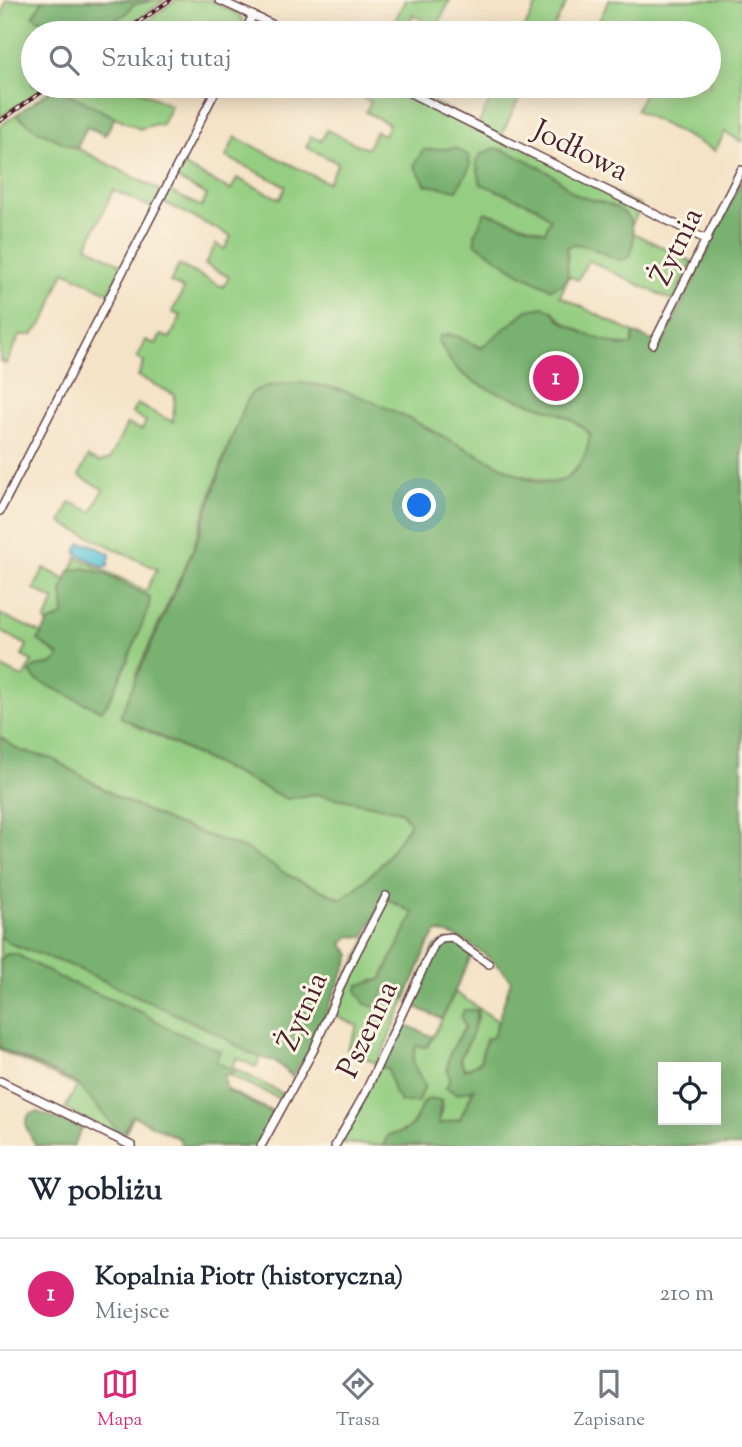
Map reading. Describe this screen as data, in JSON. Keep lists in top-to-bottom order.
{
  "streets": {
    "street": ["Jodłowa", "Żytnia", "Pszenna"]
  },
  "crossings": [
    ["Jodłowa", "Żytnia"]
  ],
  "page": {
    "search": "Szukaj tutaj",
    "pins": "1",
    "heading": "W pobliżu",
    "list": [
      {
        "mark": "1",
        "name": "Kopalnia Piotr (historyczna)",
        "note": "Miejsce",
        "value": "210 m"
      }
    ],
    "nav": ["Mapa", "Trasa", "Zapisane"]
  }
}
